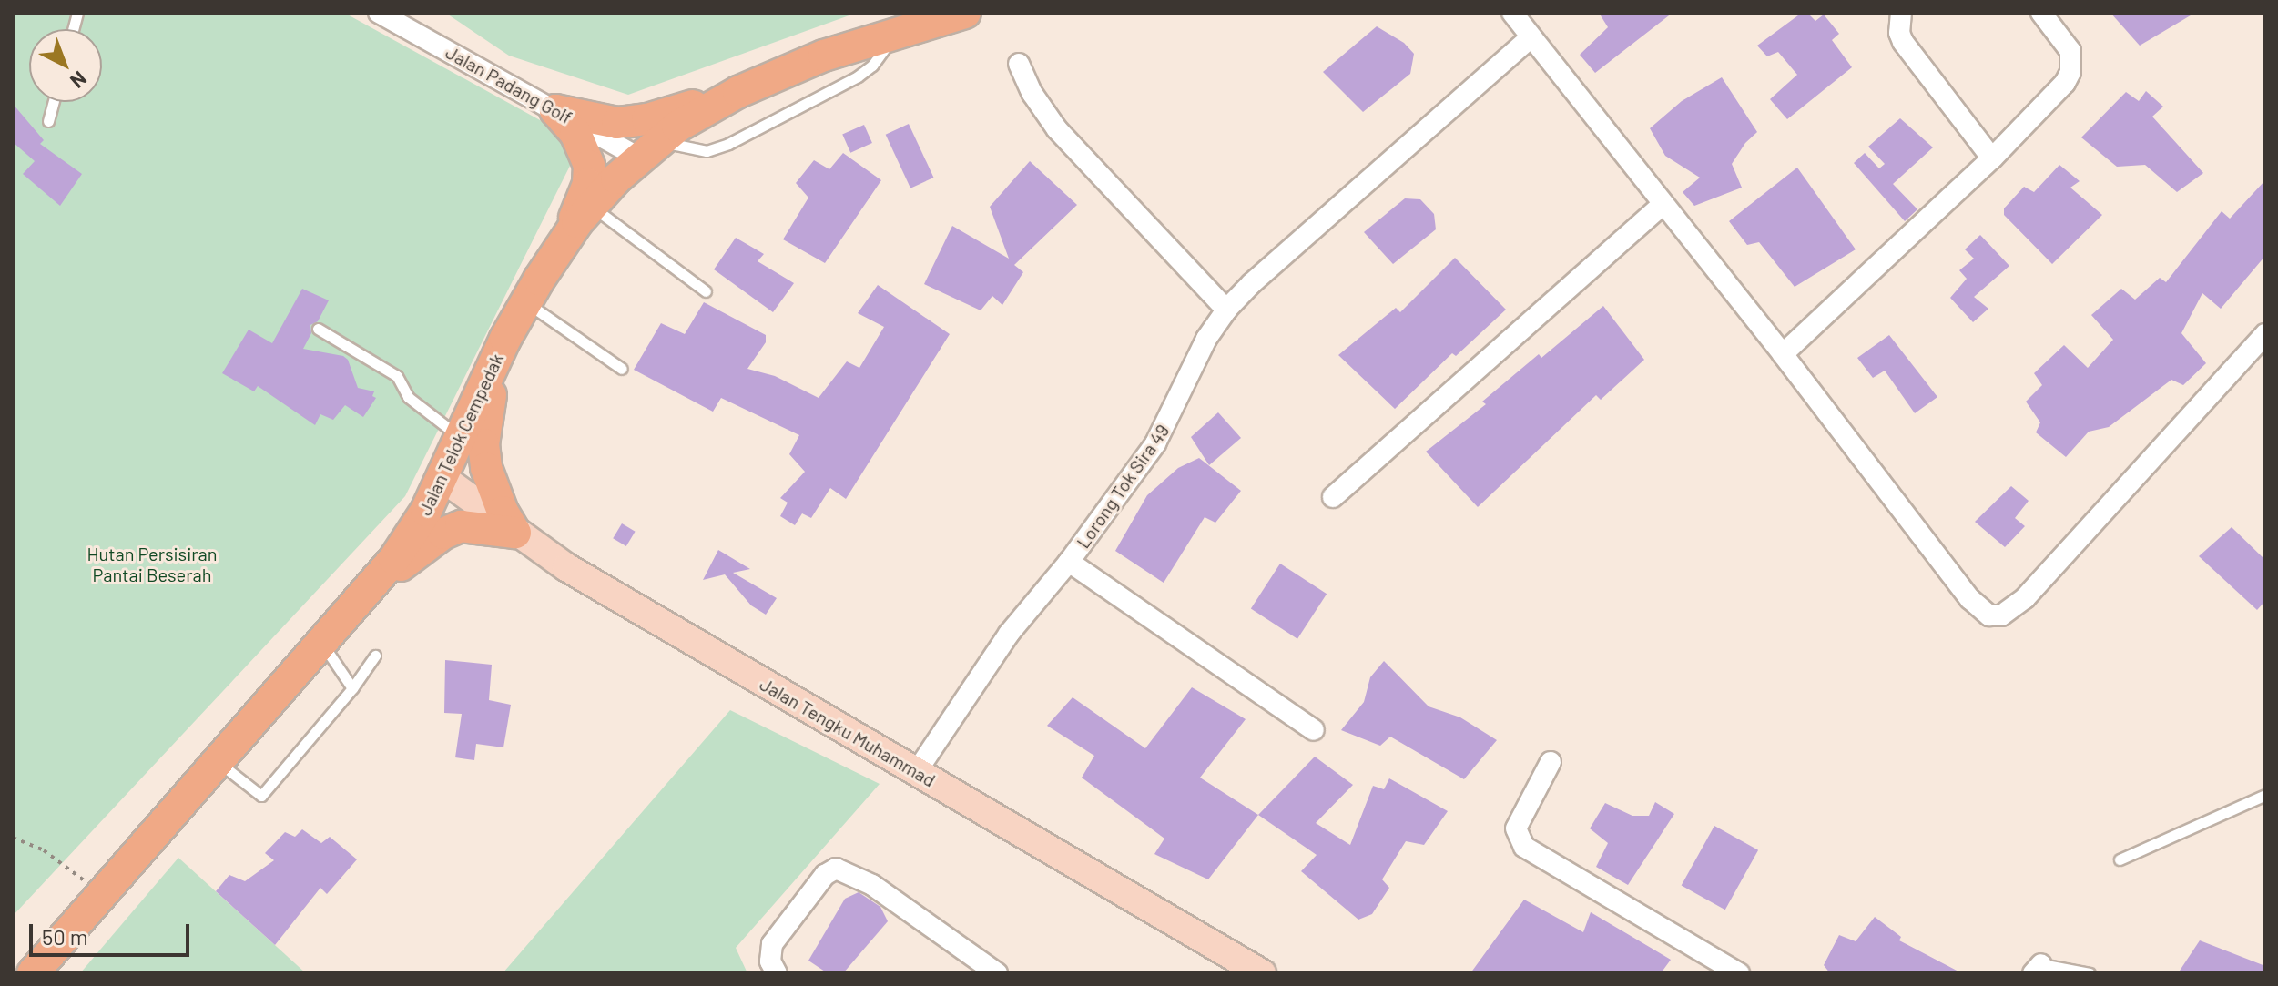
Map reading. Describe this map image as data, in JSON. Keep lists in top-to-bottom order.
{
  "streets": {
    "main road": ["Jalan Telok Cempedak", "Jalan Tengku Muhammad"],
    "street": ["Jalan Padang Golf", "Lorong Tok Sira 49"]
  },
  "crossings": [
    ["Jalan Padang Golf", "Jalan Telok Cempedak"],
    ["Jalan Telok Cempedak", "Jalan Tengku Muhammad"],
    ["Lorong Tok Sira 49", "Jalan Tengku Muhammad"]
  ],
  "parks": ["Hutan Persisiran Pantai Beserah"],
  "scale_bar": "50 m",
  "north": "bottom right"
}
